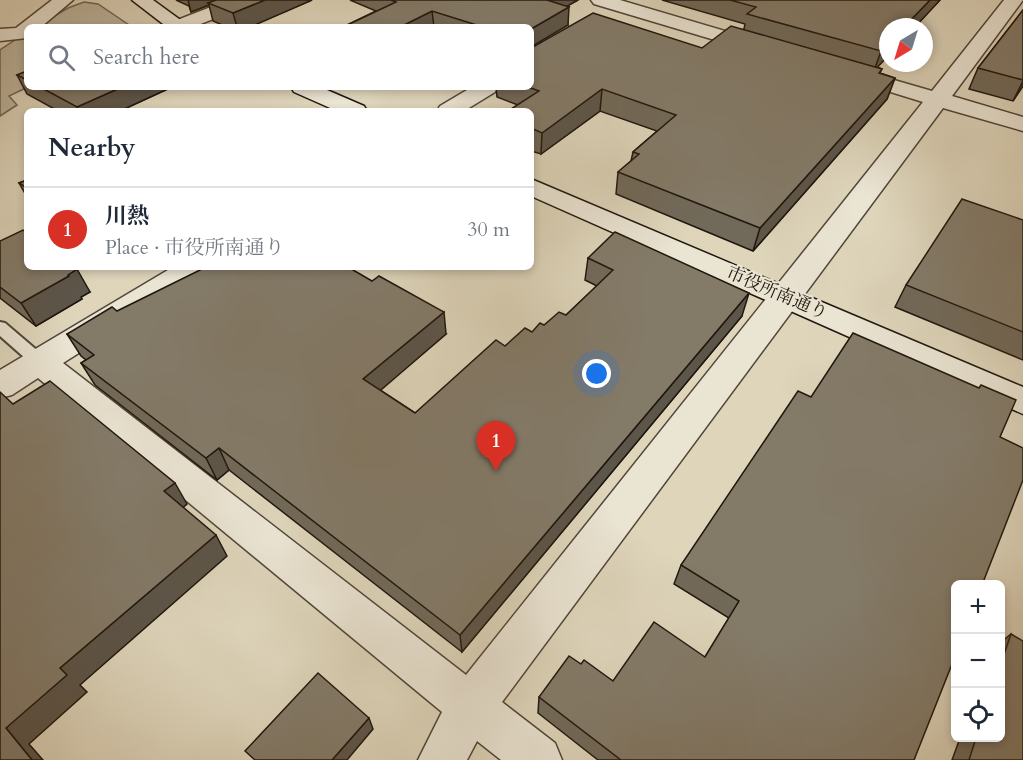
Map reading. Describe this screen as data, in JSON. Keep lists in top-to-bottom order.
{
  "streets": {
    "street": ["市役所南通り"]
  },
  "north": "bottom left",
  "page": {
    "search": "Search here",
    "heading": "Nearby",
    "list": [
      {
        "mark": "1",
        "name": "川熱",
        "note": "Place · 市役所南通り",
        "value": "30 m"
      }
    ],
    "pins": "1",
    "map_buttons": ["+", "−"]
  }
}
